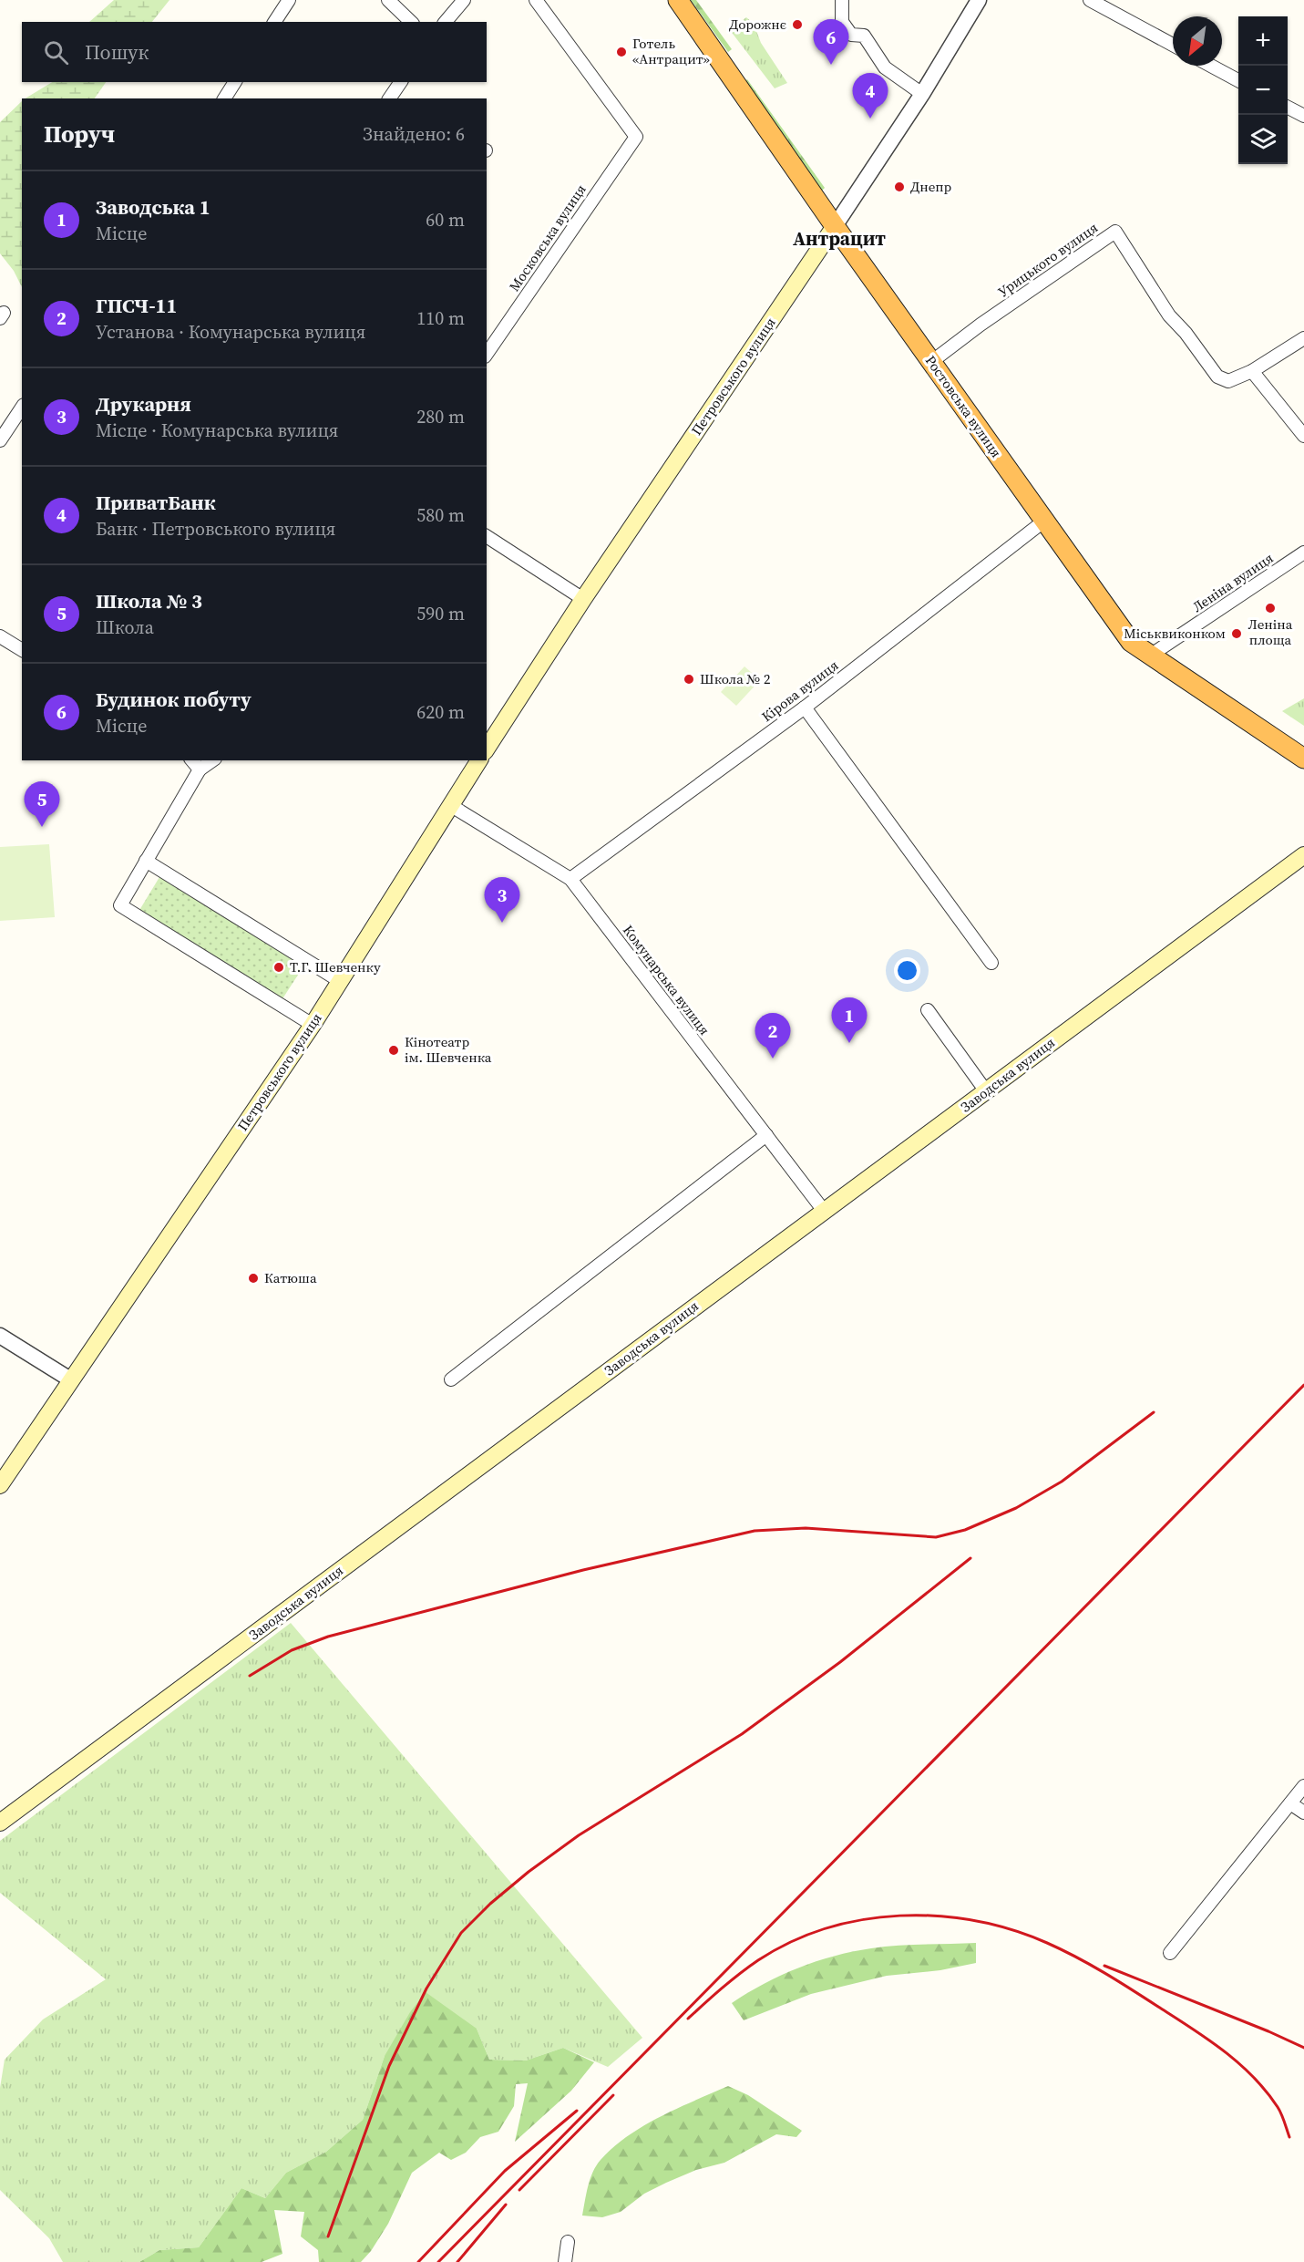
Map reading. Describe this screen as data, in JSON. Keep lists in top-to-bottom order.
{
  "streets": {
    "highway": ["Ростовська вулиця"],
    "main road": ["Петровського вулиця", "Заводська вулиця"],
    "street": [
      "Московська вулиця",
      "Урицького вулиця",
      "Леніна вулиця",
      "Кірова вулиця",
      "Комунарська вулиця"
    ]
  },
  "crossings": [
    ["Урицького вулиця", "Ростовська вулиця"],
    ["Петровського вулиця", "Ростовська вулиця"],
    ["Петровського вулиця", "Комунарська вулиця"],
    ["Ростовська вулиця", "Леніна вулиця"],
    ["Ростовська вулиця", "Кірова вулиця"],
    ["Кірова вулиця", "Комунарська вулиця"],
    ["Комунарська вулиця", "Заводська вулиця"]
  ],
  "districts": ["Антрацит"],
  "places": [
    "Дорожнє",
    "Готель «Антрацит»",
    "Днепр",
    "Леніна площа",
    "Міськвиконком",
    "Школа № 2",
    "Т.Г. Шевченку",
    "Кінотеатр ім. Шевченка",
    "Катюша"
  ],
  "north": "bottom left",
  "page": {
    "map_buttons": ["+", "−"],
    "pins": [
      "6",
      "4",
      "5",
      "3",
      "1",
      "2"
    ],
    "search": "Пошук",
    "heading": ["Поруч", "Знайдено: 6"],
    "list": [
      {
        "mark": "1",
        "name": "Заводська 1",
        "note": "Місце",
        "value": "60 m"
      },
      {
        "mark": "2",
        "name": "ГПСЧ-11",
        "note": "Установа · Комунарська вулиця",
        "value": "110 m"
      },
      {
        "mark": "3",
        "name": "Друкарня",
        "note": "Місце · Комунарська вулиця",
        "value": "280 m"
      },
      {
        "mark": "4",
        "name": "ПриватБанк",
        "note": "Банк · Петровського вулиця",
        "value": "580 m"
      },
      {
        "mark": "5",
        "name": "Школа № 3",
        "note": "Школа",
        "value": "590 m"
      },
      {
        "mark": "6",
        "name": "Будинок побуту",
        "note": "Місце",
        "value": "620 m"
      }
    ]
  }
}
